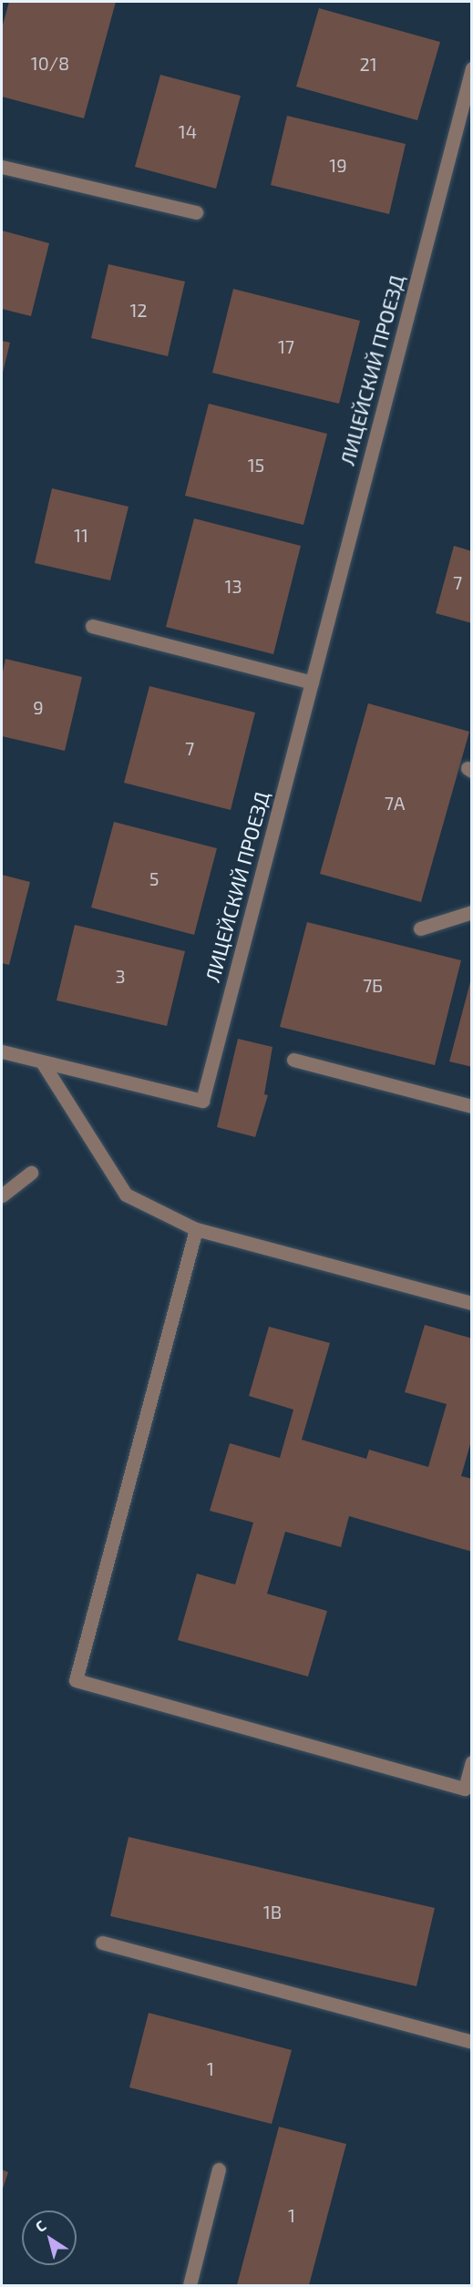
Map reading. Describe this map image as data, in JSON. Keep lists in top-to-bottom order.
{
  "streets": {
    "street": ["ЛИЦЕЙСКИЙ ПРОЕЗД"]
  },
  "house_numbers": [
    "10/8",
    "21",
    "14",
    "19",
    "12",
    "17",
    "15",
    "11",
    "7",
    "13",
    "9",
    "7",
    "7А",
    "5",
    "3",
    "7Б",
    "1В",
    "1",
    "1"
  ],
  "north": "top left"
}
